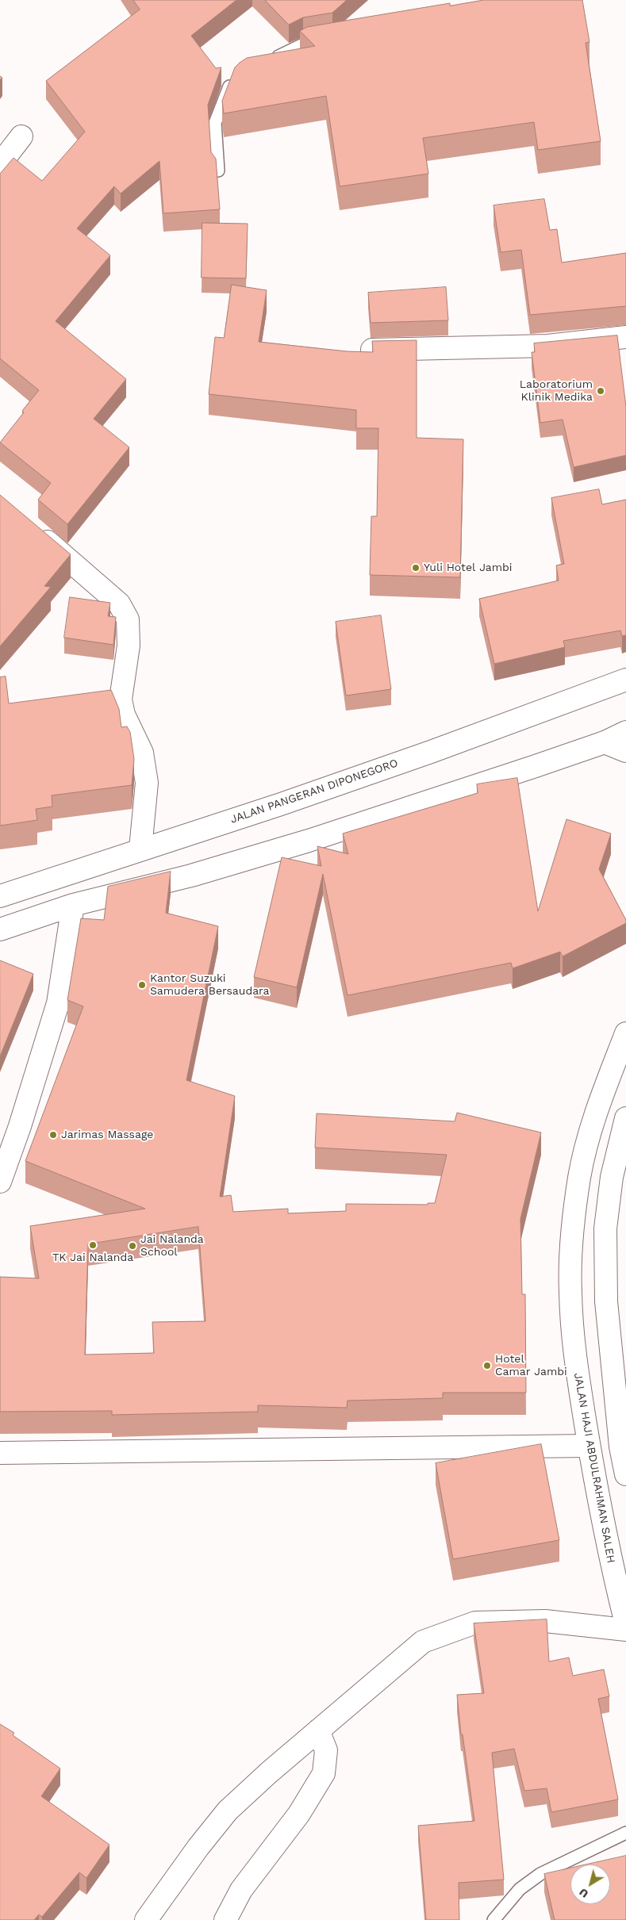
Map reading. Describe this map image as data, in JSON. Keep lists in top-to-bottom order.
{
  "streets": {
    "main road": ["JALAN PANGERAN DIPONEGORO", "JALAN HAJI ABDULRAHMAN SALEH"]
  },
  "places": [
    "Laboratorium Klinik Medika",
    "Yuli Hotel Jambi",
    "Kantor Suzuki Samudera Bersaudara",
    "Jarimas Massage",
    "TK Jai Nalanda",
    "Jai Nalanda School",
    "Hotel Camar Jambi"
  ],
  "north": "bottom left"
}
